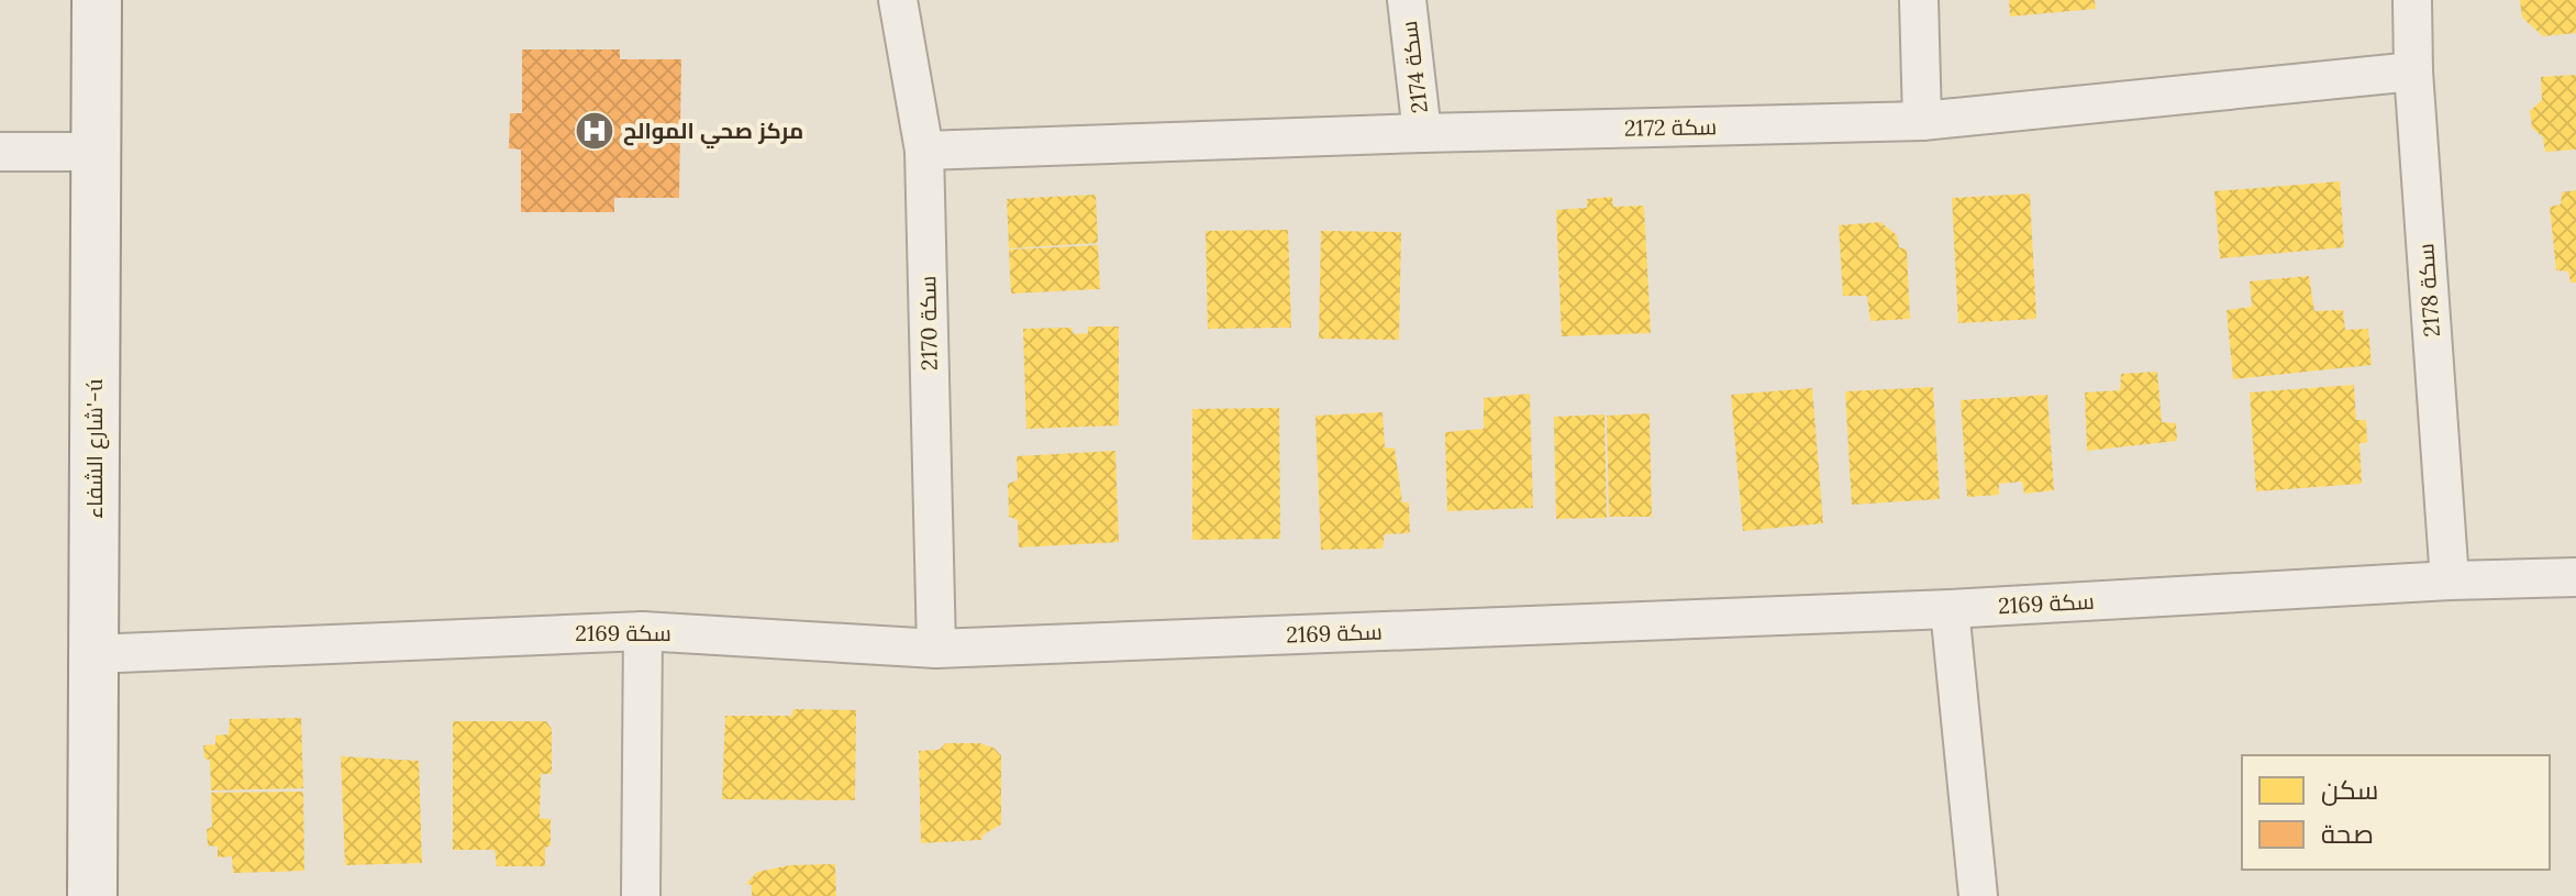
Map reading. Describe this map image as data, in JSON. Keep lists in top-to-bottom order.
{
  "streets": {
    "street": [
      "سكة 2174",
      "سكة 2172",
      "سكة 2178",
      "سكة 2170",
      "شارع الشفاء'-ú",
      "سكة 2169"
    ]
  },
  "crossings": [
    ["سكة 2174", "سكة 2172"],
    ["سكة 2172", "سكة 2178"],
    ["سكة 2172", "سكة 2170"],
    ["سكة 2178", "سكة 2169"],
    ["سكة 2170", "سكة 2169"],
    ["شارع الشفاء'-ú", "سكة 2169"]
  ],
  "places": {
    "hospital": ["مركز صحي الموالح"]
  },
  "legend": ["سكن", "صحة"]
}
